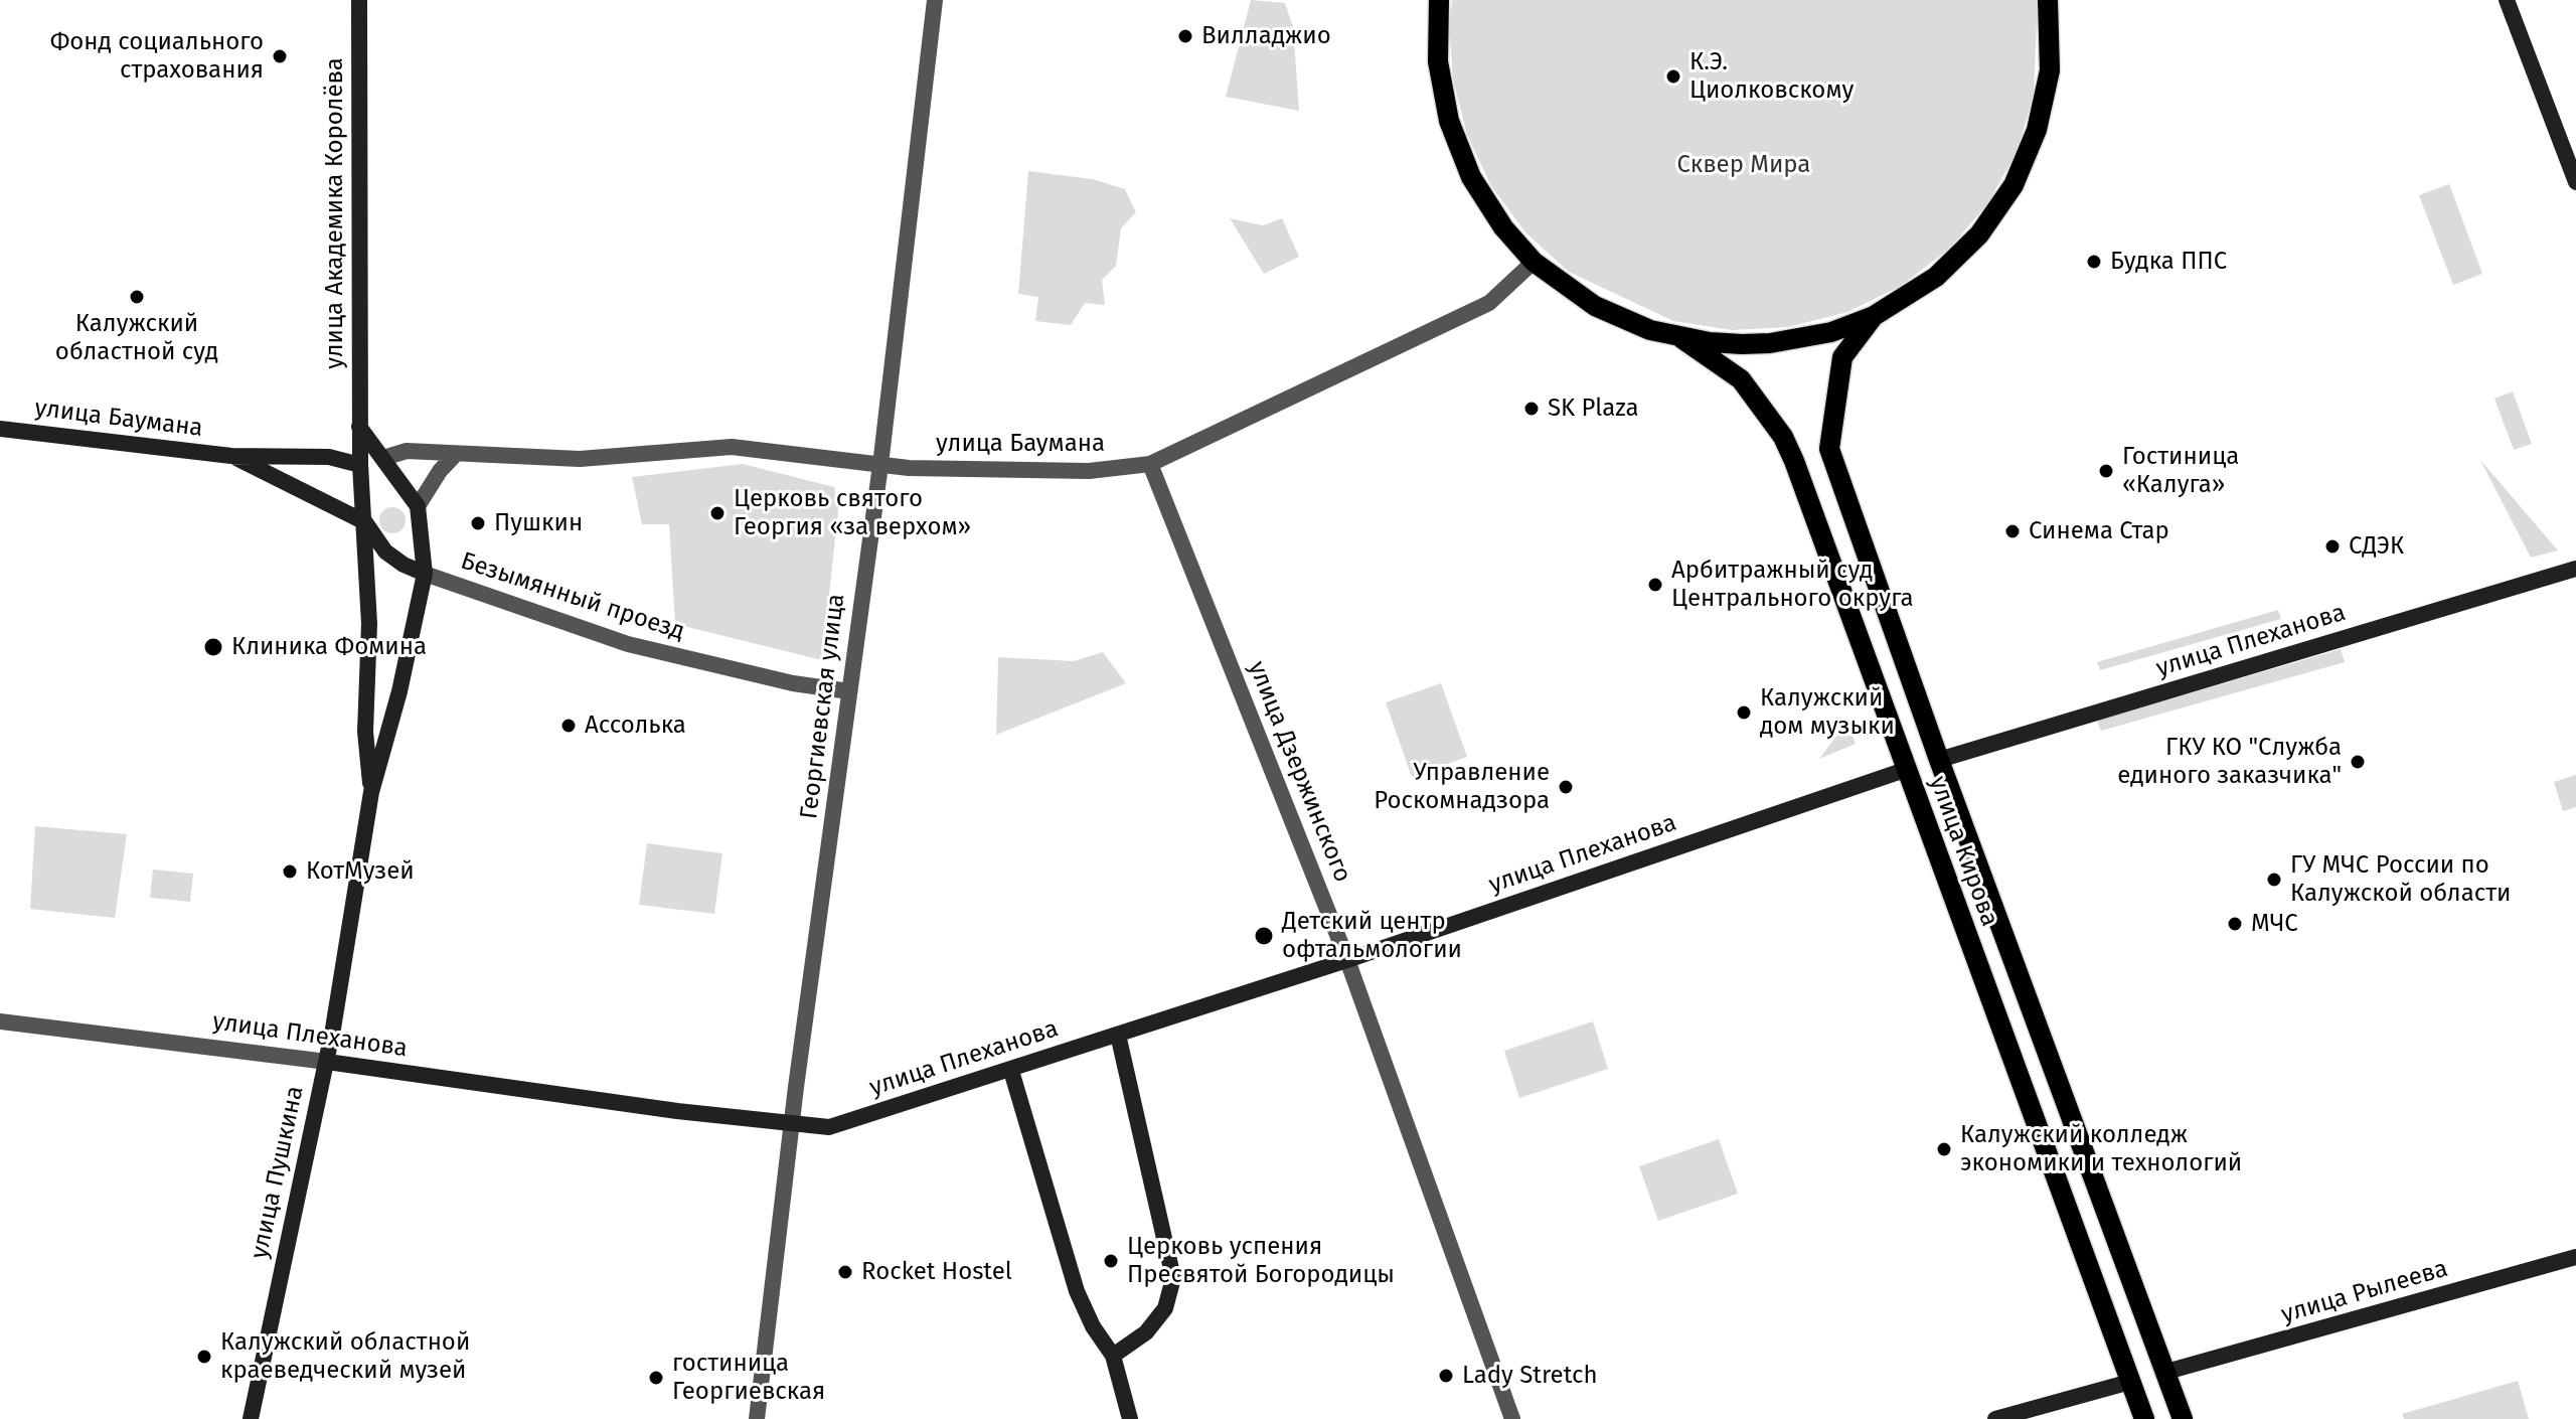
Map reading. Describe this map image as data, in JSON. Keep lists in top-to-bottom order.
{
  "streets": {
    "main road": ["улица Кирова"],
    "street": [
      "улица Академика Королёва",
      "улица Баумана",
      "Безымянный проезд",
      "улица Плеханова",
      "Георгиевская улица",
      "улица Дзержинского",
      "улица Пушкина",
      "улица Рылеева"
    ]
  },
  "crossings": [
    ["улица Академика Королёва", "улица Баумана"],
    ["улица Академика Королёва", "улица Пушкина"],
    ["улица Баумана", "Георгиевская улица"],
    ["улица Баумана", "улица Дзержинского"],
    ["улица Баумана", "улица Пушкина"],
    ["Безымянный проезд", "Георгиевская улица"],
    ["Безымянный проезд", "улица Пушкина"],
    ["улица Плеханова", "Георгиевская улица"],
    ["улица Плеханова", "улица Дзержинского"],
    ["улица Плеханова", "улица Кирова"],
    ["улица Плеханова", "улица Пушкина"],
    ["улица Кирова", "улица Рылеева"]
  ],
  "parks": ["Сквер Мира"],
  "places": [
    "Вилладжио",
    "Фонд социального страхования",
    "К.Э. Циолковскому",
    "Будка ППС",
    "Калужский областной суд",
    "SK Plaza",
    "Гостиница «Калуга»",
    "Церковь святого Георгия «за верхом»",
    "Пушкин",
    "Синема Стар",
    "СДЭК",
    "Арбитражный суд Центрального округа",
    "Клиника Фомина",
    "Калужский дом музыки",
    "Ассолька",
    "ГКУ КО \"Служба единого заказчика\"",
    "Управление Роскомнадзора",
    "КотМузей",
    "ГУ МЧС России по Калужской области",
    "МЧС",
    "Детский центр офтальмологии",
    "Калужский колледж экономики и технологий",
    "Церковь успения Пресвятой Богородицы",
    "Rocket Hostel",
    "Калужский областной краеведческий музей",
    "Lady Stretch",
    "гостиница Георгиевская"
  ]
}
